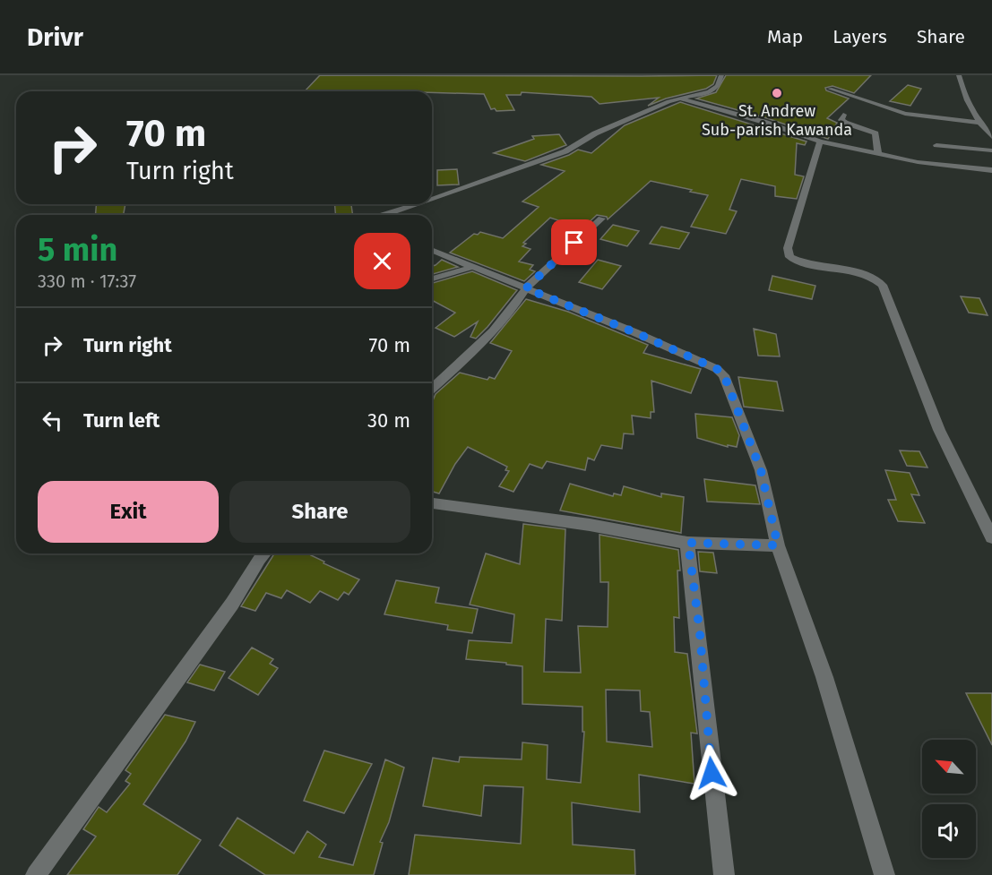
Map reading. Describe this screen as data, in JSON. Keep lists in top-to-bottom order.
{
  "places": ["St. Andrew Sub-parish Kawanda"],
  "north": "top left",
  "page": {
    "header": "Drivr",
    "nav": ["Map", "Layers", "Share"],
    "turn": ["70 m", "Turn right"],
    "heading": ["5 min", "330 m · 17:37"],
    "list": [
      {
        "name": "Turn right",
        "value": "70 m"
      },
      {
        "name": "Turn left",
        "value": "30 m"
      }
    ],
    "buttons": ["Exit", "Share"]
  }
}
